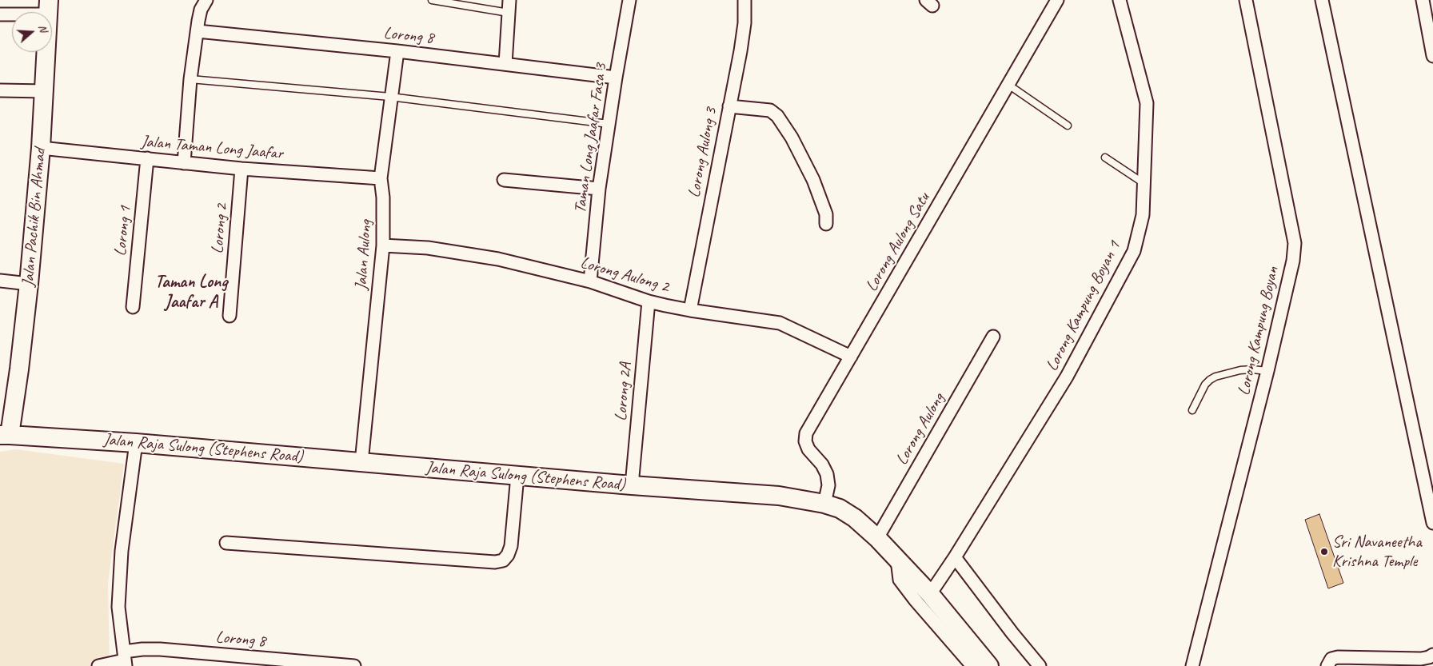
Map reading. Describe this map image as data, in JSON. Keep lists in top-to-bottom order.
{
  "streets": {
    "street": [
      "Lorong 8",
      "Taman Long Jaafar Fasa 3",
      "Jalan Taman Long Jaafar",
      "Lorong Aulong 3",
      "Jalan Pachik Bin Ahmad",
      "Lorong 2",
      "Lorong 1",
      "Lorong Aulong Satu",
      "Jalan Aulong",
      "Lorong Aulong 2",
      "Lorong Kampung Boyan 1",
      "Lorong Kampung Boyan",
      "Lorong 2A",
      "Lorong Aulong",
      "Jalan Raja Sulong (Stephens Road)"
    ]
  },
  "crossings": [
    ["Lorong 8", "Taman Long Jaafar Fasa 3"],
    ["Lorong 8", "Jalan Aulong"],
    ["Taman Long Jaafar Fasa 3", "Lorong Aulong 2"],
    ["Jalan Taman Long Jaafar", "Jalan Pachik Bin Ahmad"],
    ["Jalan Taman Long Jaafar", "Lorong 2"],
    ["Jalan Taman Long Jaafar", "Lorong 1"],
    ["Jalan Taman Long Jaafar", "Jalan Aulong"],
    ["Lorong Aulong 3", "Lorong Aulong 2"],
    ["Jalan Pachik Bin Ahmad", "Jalan Raja Sulong (Stephens Road)"],
    ["Lorong Aulong Satu", "Lorong Aulong 2"],
    ["Lorong Aulong Satu", "Jalan Raja Sulong (Stephens Road)"],
    ["Jalan Aulong", "Lorong Aulong 2"],
    ["Jalan Aulong", "Jalan Raja Sulong (Stephens Road)"],
    ["Lorong Aulong 2", "Lorong 2A"],
    ["Lorong Kampung Boyan 1", "Jalan Raja Sulong (Stephens Road)"],
    ["Lorong 2A", "Jalan Raja Sulong (Stephens Road)"],
    ["Lorong Aulong", "Jalan Raja Sulong (Stephens Road)"]
  ],
  "districts": ["Taman Long Jaafar A"],
  "places": ["Sri Navaneetha Krishna Temple"],
  "north": "right"
}
